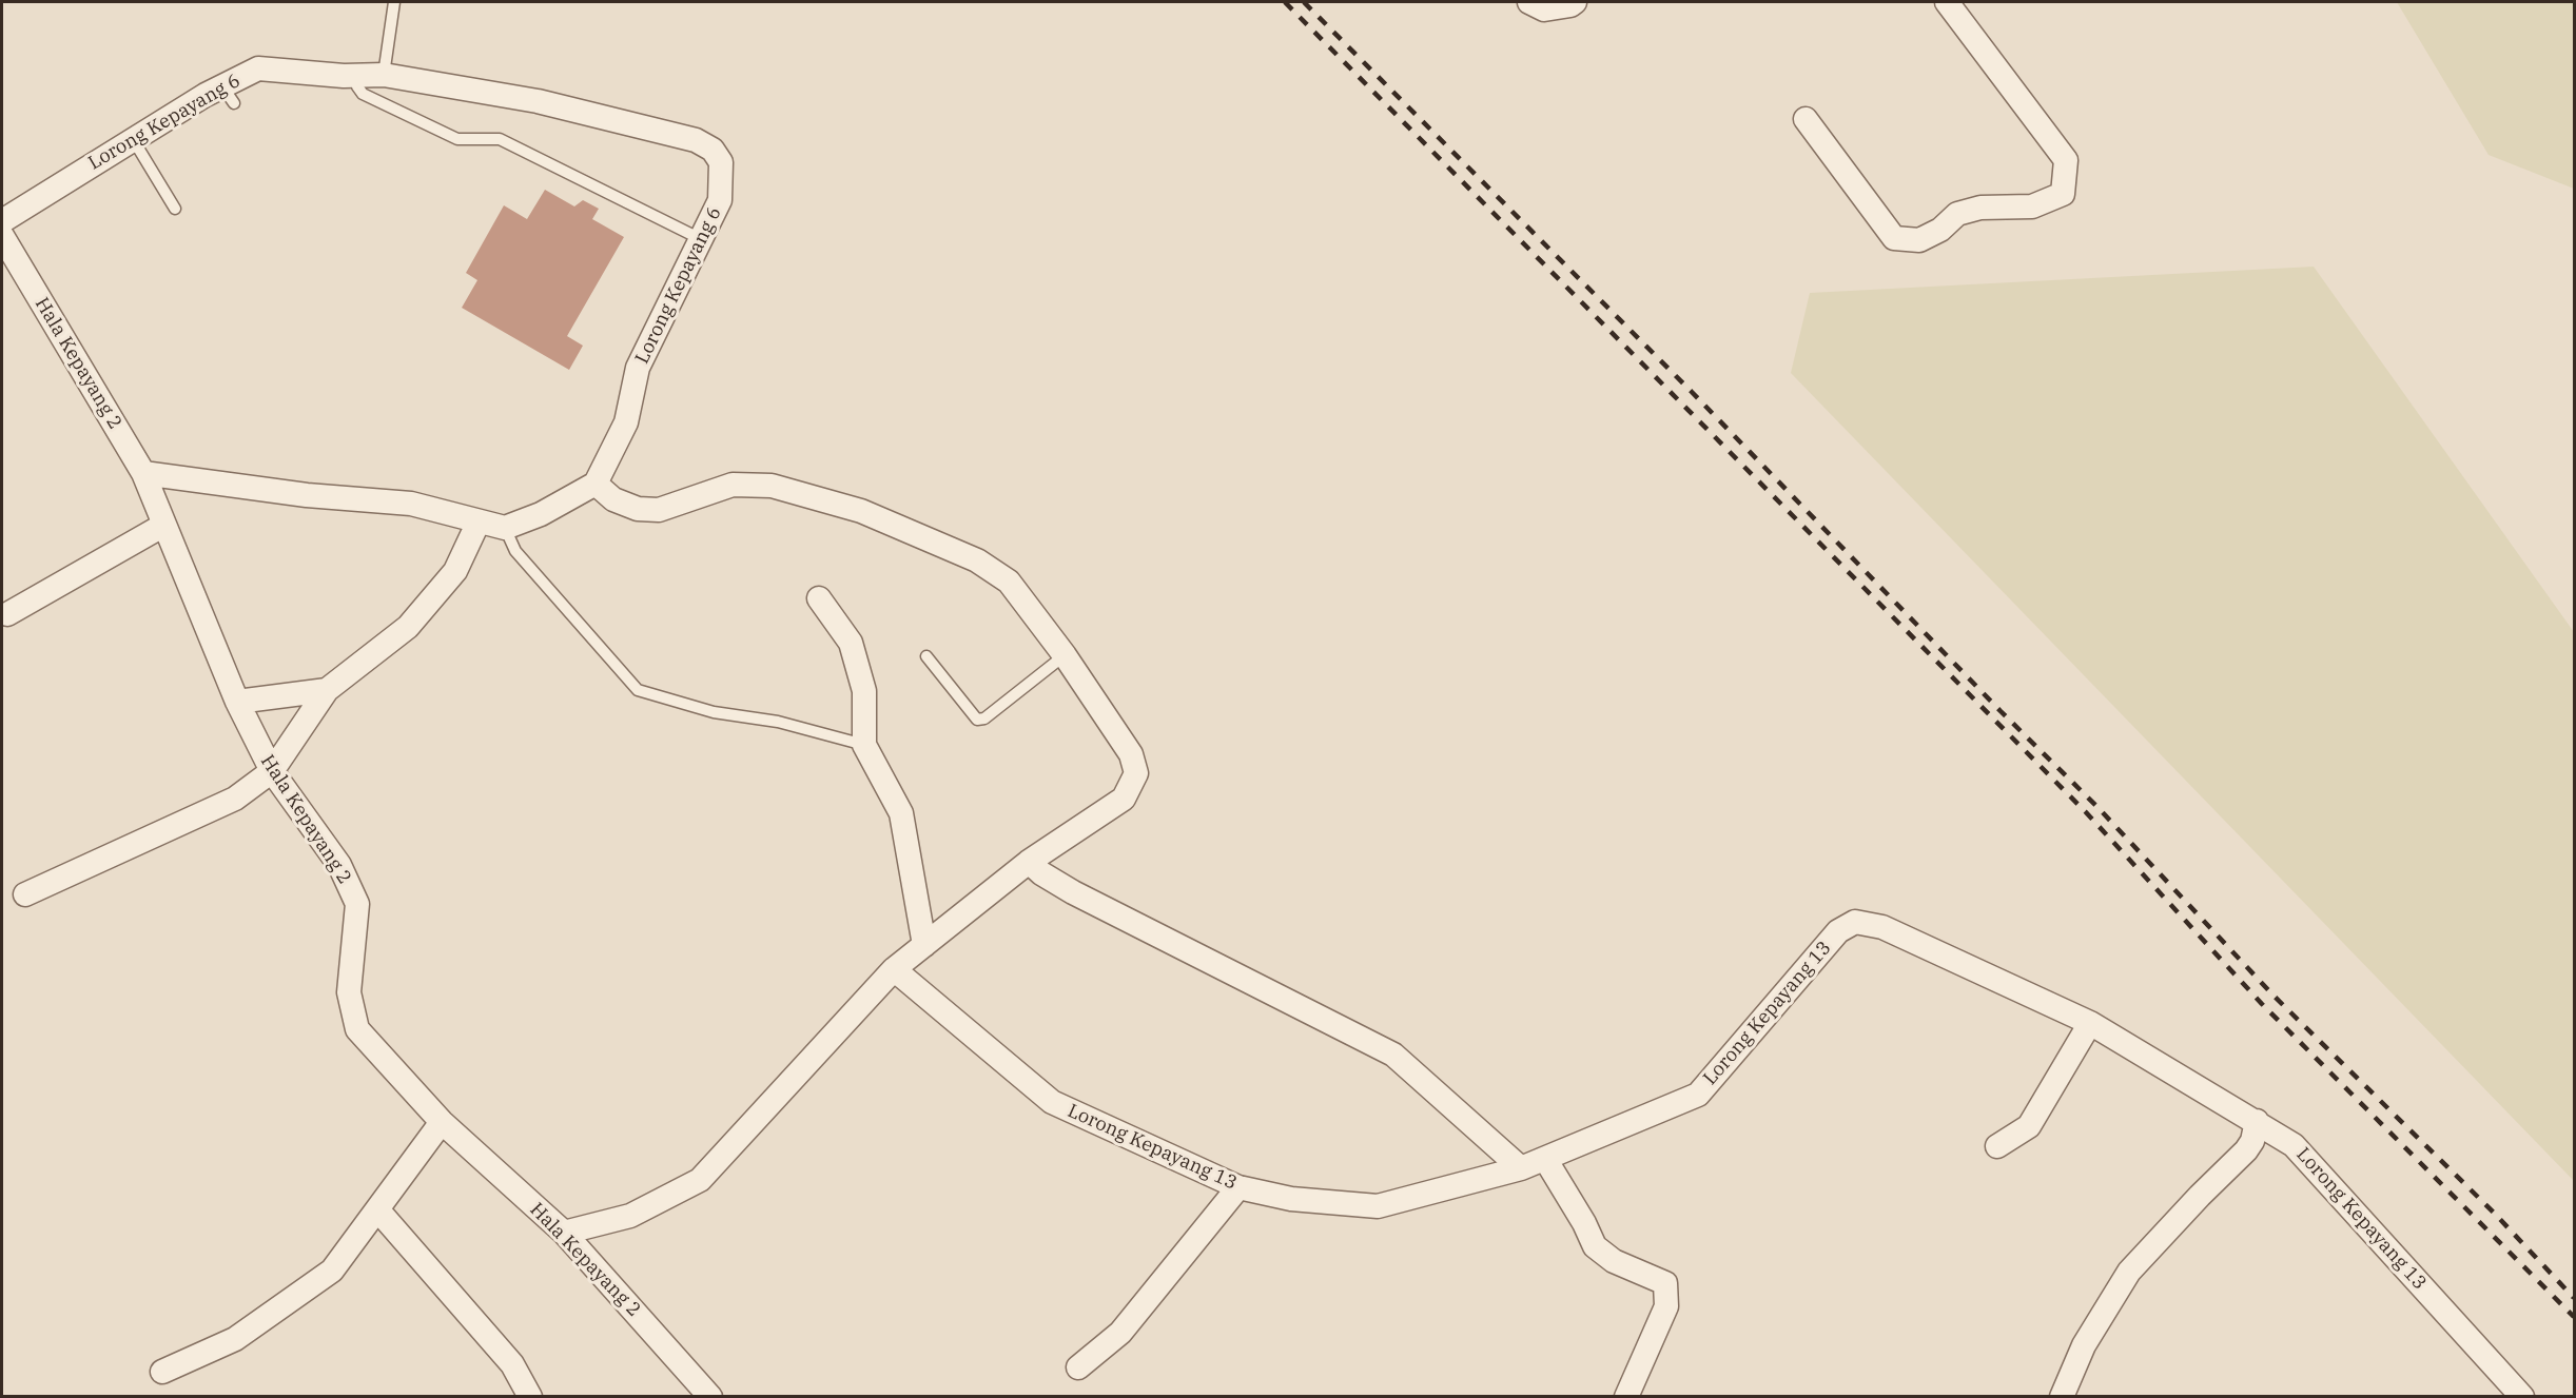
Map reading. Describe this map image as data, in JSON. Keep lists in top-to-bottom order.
{
  "streets": {
    "street": ["Lorong Kepayang 6", "Hala Kepayang 2", "Lorong Kepayang 13"]
  }
}
